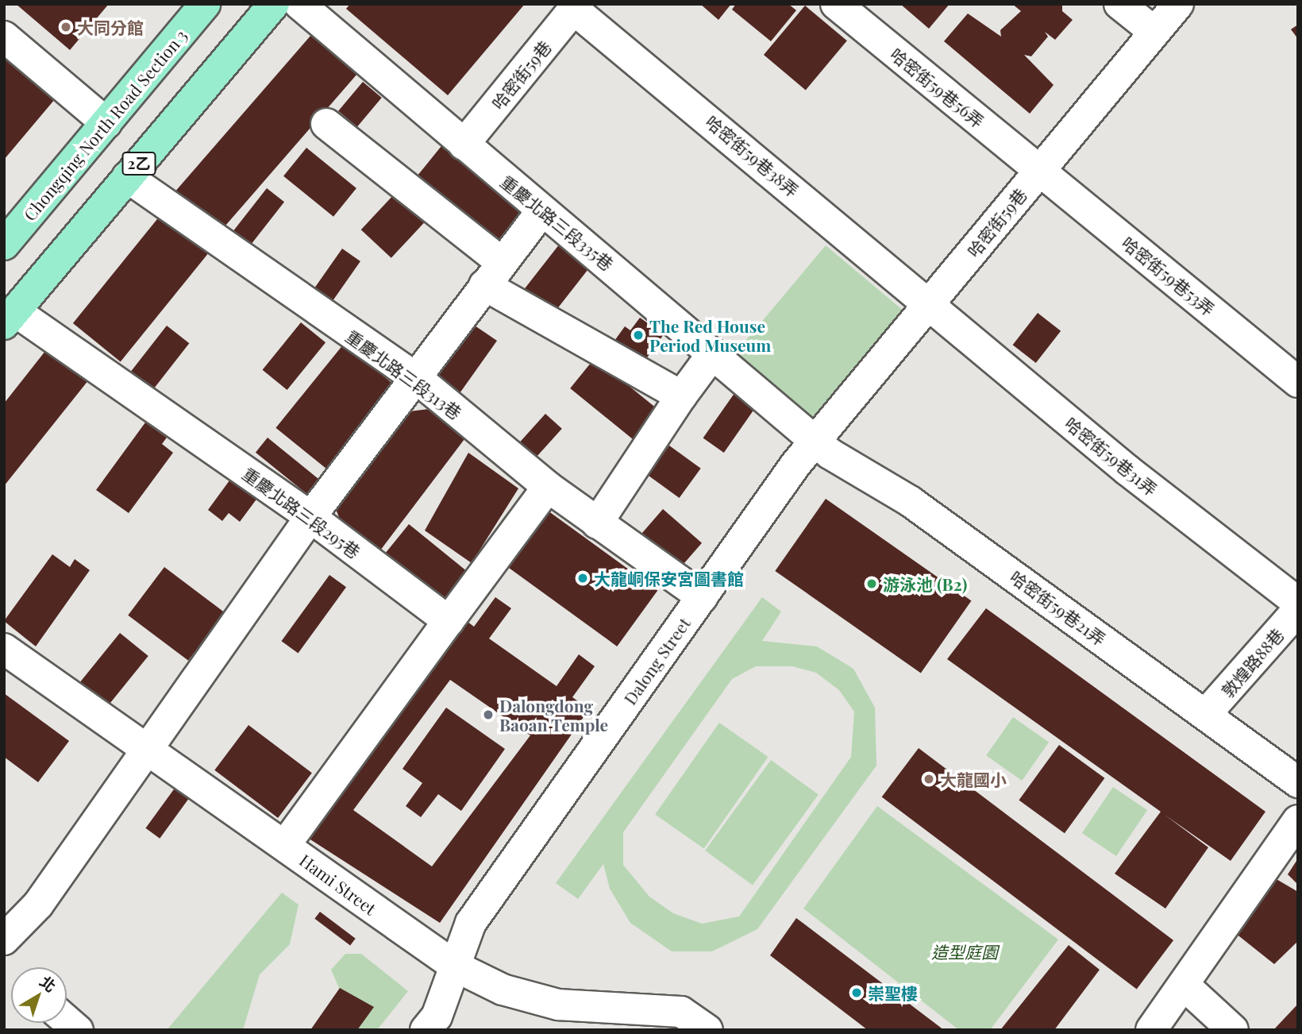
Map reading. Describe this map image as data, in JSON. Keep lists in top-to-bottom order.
{
  "streets": {
    "main road": ["Chongqing North Road Section 3", "2乙"],
    "street": [
      "哈密街59巷",
      "哈密街59巷56弄",
      "哈密街59巷38弄",
      "重慶北路三段335巷",
      "哈密街59巷53弄",
      "重慶北路三段313巷",
      "哈密街59巷31弄",
      "重慶北路三段295巷",
      "哈密街59巷21弄",
      "Dalong Street",
      "敦煌路88巷",
      "Hami Street"
    ]
  },
  "crossings": [
    ["哈密街59巷", "哈密街59巷56弄"],
    ["哈密街59巷", "哈密街59巷38弄"],
    ["哈密街59巷", "重慶北路三段335巷"],
    ["哈密街59巷", "哈密街59巷53弄"],
    ["哈密街59巷", "哈密街59巷31弄"],
    ["哈密街59巷", "哈密街59巷21弄"],
    ["哈密街59巷", "Dalong Street"],
    ["哈密街59巷56弄", "哈密街59巷53弄"],
    ["哈密街59巷38弄", "哈密街59巷31弄"],
    ["2乙", "重慶北路三段313巷"],
    ["2乙", "重慶北路三段295巷"],
    ["重慶北路三段335巷", "哈密街59巷21弄"],
    ["重慶北路三段335巷", "Dalong Street"],
    ["重慶北路三段313巷", "Dalong Street"],
    ["哈密街59巷21弄", "Dalong Street"],
    ["哈密街59巷21弄", "敦煌路88巷"],
    ["Dalong Street", "Hami Street"]
  ],
  "parks": ["造型庭園"],
  "places": [
    "大同分館",
    "The Red House Period Museum",
    "大龍峒保安宮圖書館",
    "游泳池 (B2)",
    "Dalongdong Baoan Temple",
    "大龍國小",
    "崇聖樓"
  ],
  "north": "top right"
}
